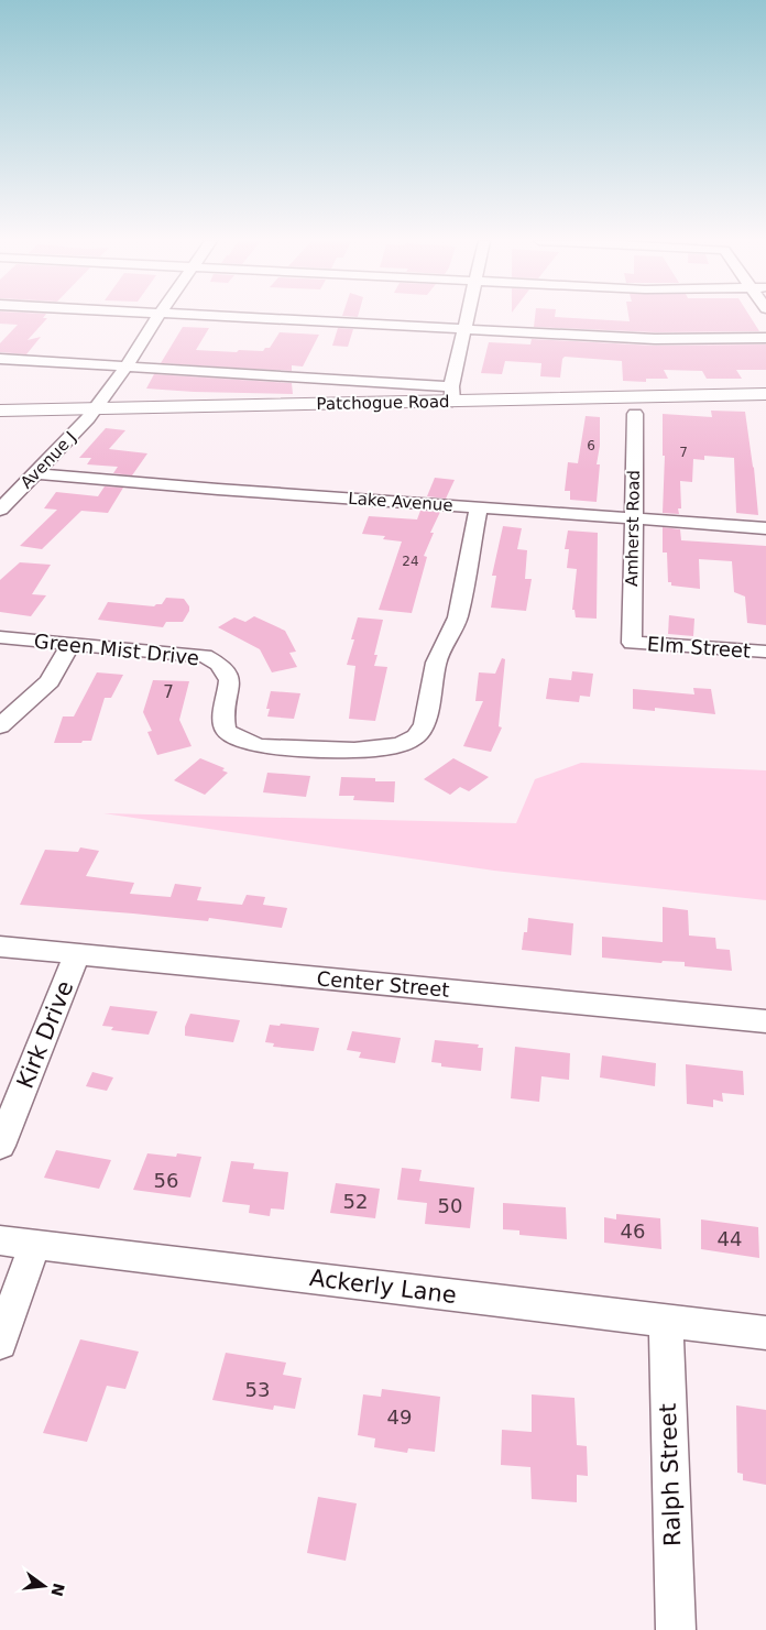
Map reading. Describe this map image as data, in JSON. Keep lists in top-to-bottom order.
{
  "streets": {
    "main road": ["Patchogue Road"],
    "street": [
      "Avenue J",
      "Lake Avenue",
      "Amherst Road",
      "Elm Street",
      "Green Mist Drive",
      "Center Street",
      "Kirk Drive",
      "Ackerly Lane",
      "Ralph Street"
    ]
  },
  "crossings": [
    ["Patchogue Road", "Avenue J"],
    ["Avenue J", "Lake Avenue"],
    ["Lake Avenue", "Amherst Road"],
    ["Lake Avenue", "Green Mist Drive"],
    ["Amherst Road", "Elm Street"],
    ["Center Street", "Kirk Drive"],
    ["Ackerly Lane", "Ralph Street"]
  ],
  "house_numbers": [
    "6",
    "7",
    "24",
    "7",
    "56",
    "52",
    "50",
    "46",
    "44",
    "53",
    "49"
  ],
  "north": "right"
}
